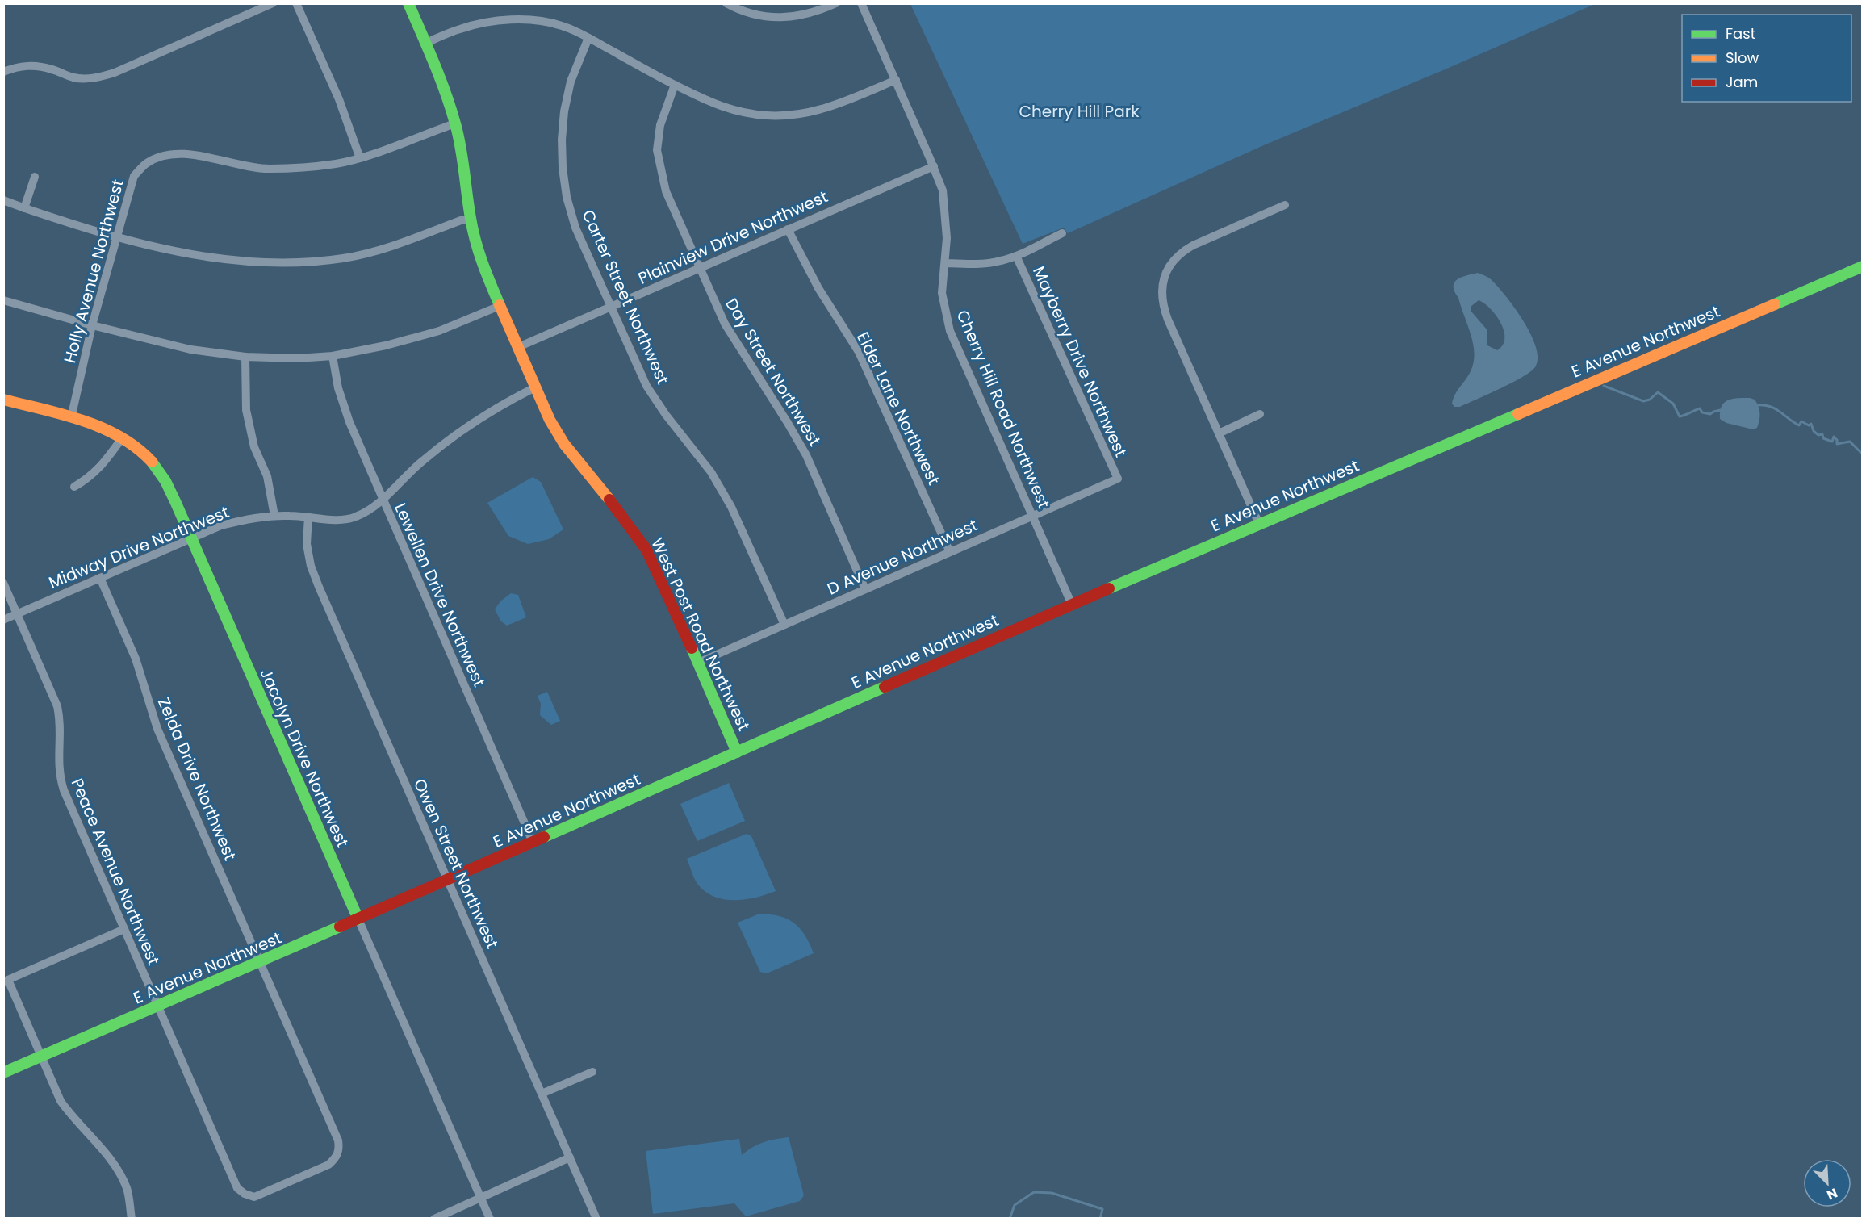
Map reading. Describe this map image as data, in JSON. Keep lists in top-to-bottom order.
{
  "streets": {
    "street": [
      "Plainview Drive Northwest",
      "Holly Avenue Northwest",
      "Carter Street Northwest",
      "E Avenue Northwest",
      "Mayberry Drive Northwest",
      "Day Street Northwest",
      "Elder Lane Northwest",
      "Cherry Hill Road Northwest",
      "Midway Drive Northwest",
      "D Avenue Northwest",
      "Lewellen Drive Northwest",
      "West Post Road Northwest",
      "Jacolyn Drive Northwest",
      "Zelda Drive Northwest",
      "Owen Street Northwest",
      "Peace Avenue Northwest"
    ]
  },
  "crossings": [
    ["Plainview Drive Northwest", "Carter Street Northwest"],
    ["Plainview Drive Northwest", "Day Street Northwest"],
    ["Plainview Drive Northwest", "Elder Lane Northwest"],
    ["Plainview Drive Northwest", "Cherry Hill Road Northwest"],
    ["Plainview Drive Northwest", "West Post Road Northwest"],
    ["Holly Avenue Northwest", "West Post Road Northwest"],
    ["Holly Avenue Northwest", "Jacolyn Drive Northwest"],
    ["Carter Street Northwest", "D Avenue Northwest"],
    ["E Avenue Northwest", "Cherry Hill Road Northwest"],
    ["E Avenue Northwest", "Lewellen Drive Northwest"],
    ["E Avenue Northwest", "West Post Road Northwest"],
    ["E Avenue Northwest", "Jacolyn Drive Northwest"],
    ["E Avenue Northwest", "Zelda Drive Northwest"],
    ["E Avenue Northwest", "Owen Street Northwest"],
    ["E Avenue Northwest", "Peace Avenue Northwest"],
    ["Mayberry Drive Northwest", "D Avenue Northwest"],
    ["Day Street Northwest", "D Avenue Northwest"],
    ["Elder Lane Northwest", "D Avenue Northwest"],
    ["Cherry Hill Road Northwest", "D Avenue Northwest"],
    ["Midway Drive Northwest", "Lewellen Drive Northwest"],
    ["Midway Drive Northwest", "West Post Road Northwest"],
    ["Midway Drive Northwest", "Jacolyn Drive Northwest"],
    ["Midway Drive Northwest", "Zelda Drive Northwest"],
    ["Midway Drive Northwest", "Owen Street Northwest"],
    ["Midway Drive Northwest", "Peace Avenue Northwest"],
    ["D Avenue Northwest", "West Post Road Northwest"],
    ["Zelda Drive Northwest", "Peace Avenue Northwest"]
  ],
  "parks": ["Cherry Hill Park"],
  "legend": ["Fast", "Slow", "Jam"],
  "north": "bottom right"
}
